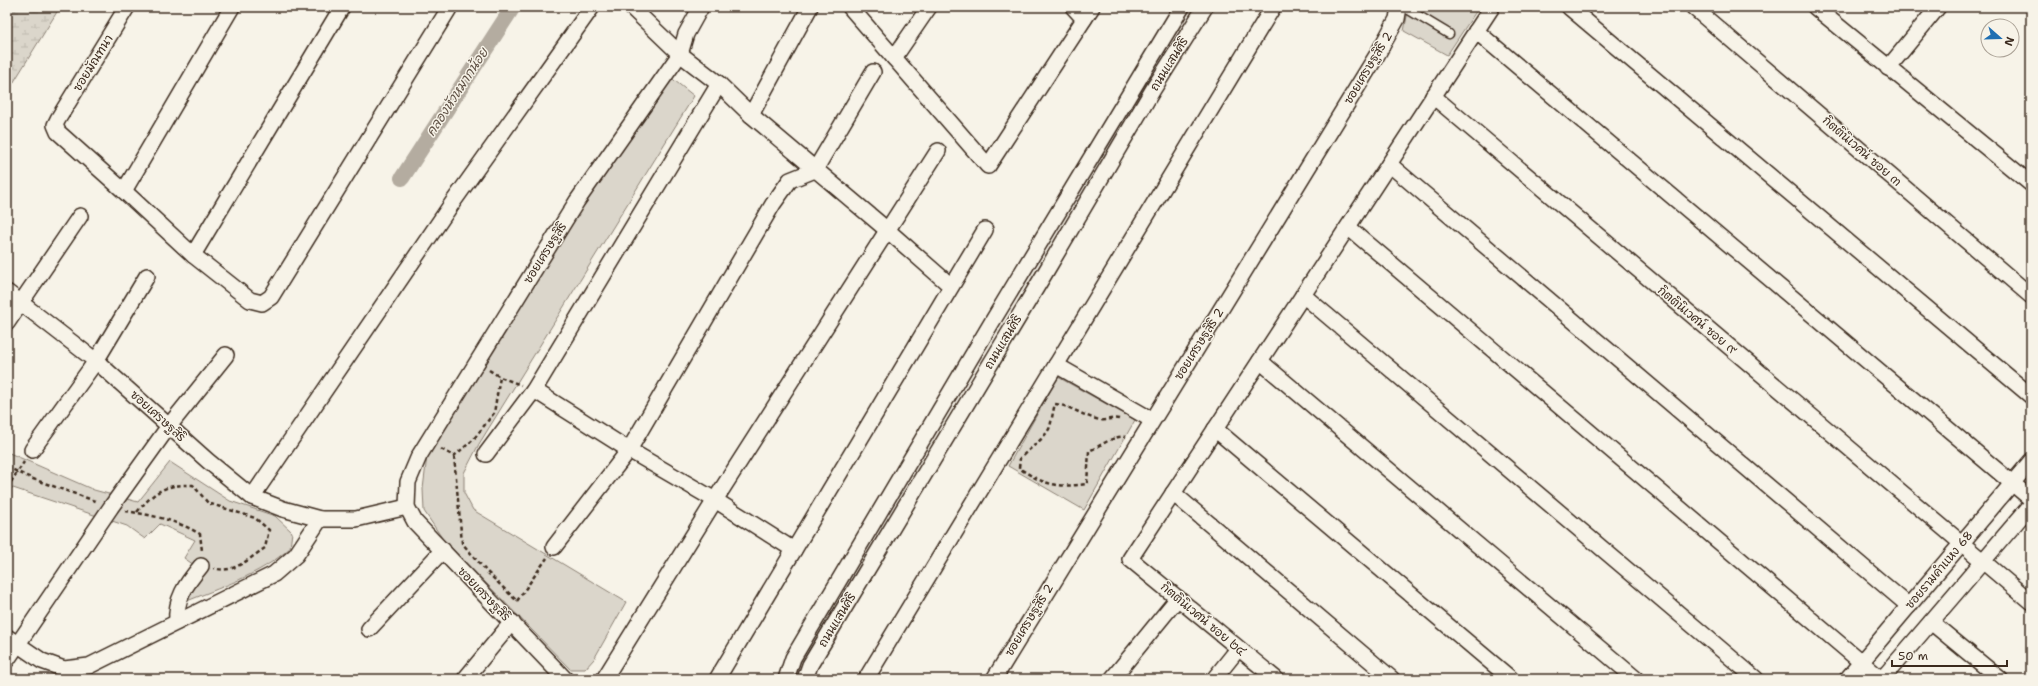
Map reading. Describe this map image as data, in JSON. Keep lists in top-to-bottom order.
{
  "streets": {
    "street": [
      "ซอยมัณฑนา",
      "ถนนแสนศิริ",
      "ซอยเศรษฐสิริ 2",
      "กิตตินิเวศน์ ซอย ๓",
      "ซอยเศรษฐสิริ",
      "กิตตินิเวศน์ ซอย ๙",
      "ซอยรามคำแหง 68",
      "กิตตินิเวศน์ ซอย ๒๔"
    ]
  },
  "crossings": [
    ["กิตตินิเวศน์ ซอย ๙", "ซอยรามคำแหง 68"]
  ],
  "water": ["คลองหัวหมากน้อย"],
  "scale_bar": "50 m",
  "north": "right"
}
